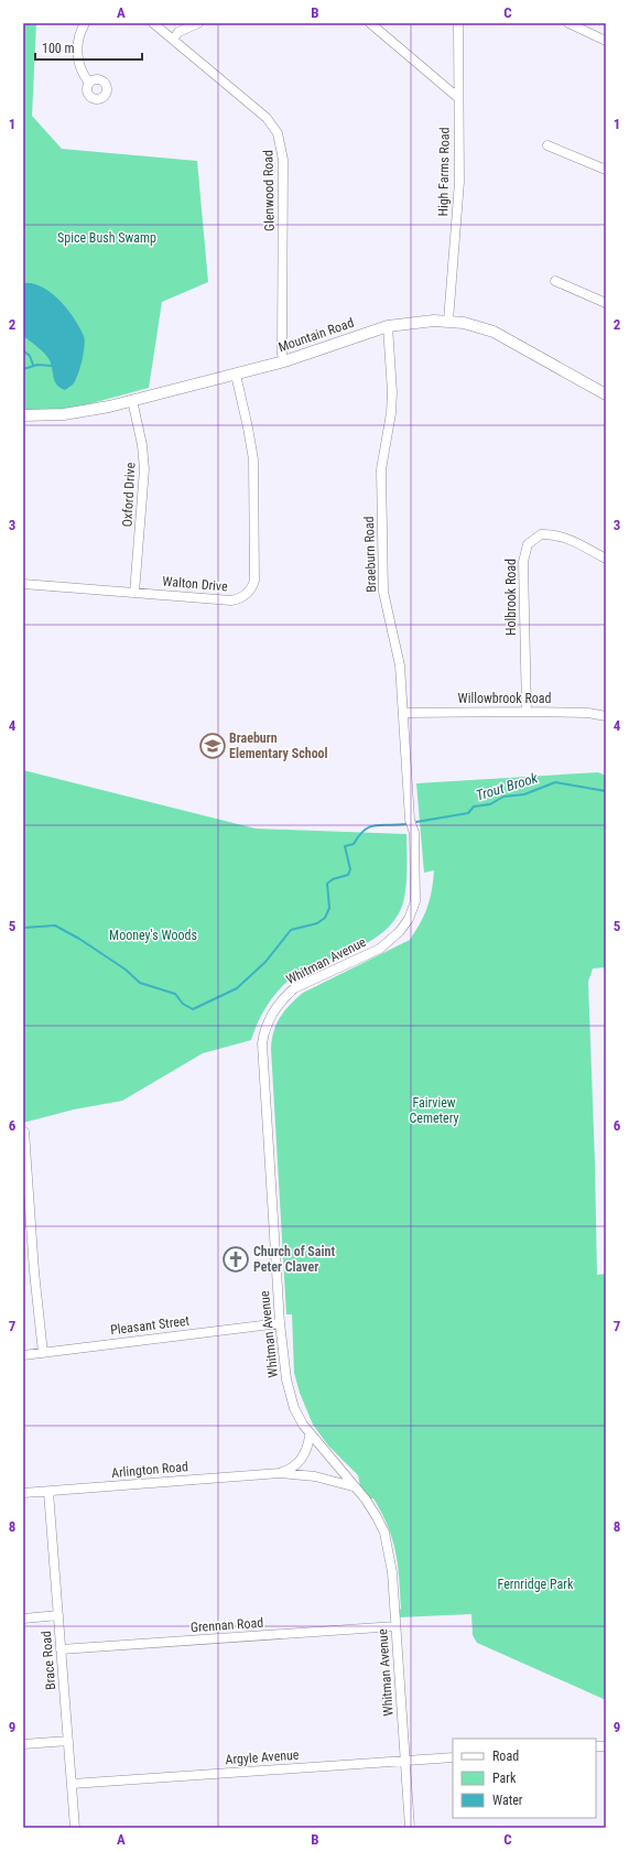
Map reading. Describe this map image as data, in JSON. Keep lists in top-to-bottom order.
{
  "streets": {
    "main road": ["Mountain Road"],
    "street": [
      "High Farms Road",
      "Glenwood Road",
      "Oxford Drive",
      "Braeburn Road",
      "Walton Drive",
      "Holbrook Road",
      "Willowbrook Road",
      "Whitman Avenue",
      "Pleasant Street",
      "Arlington Road",
      "Grennan Road",
      "Brace Road",
      "Argyle Avenue"
    ]
  },
  "crossings": [
    ["High Farms Road", "Mountain Road"],
    ["Glenwood Road", "Mountain Road"],
    ["Mountain Road", "Oxford Drive"],
    ["Mountain Road", "Braeburn Road"],
    ["Mountain Road", "Walton Drive"],
    ["Oxford Drive", "Walton Drive"],
    ["Braeburn Road", "Willowbrook Road"],
    ["Braeburn Road", "Whitman Avenue"],
    ["Holbrook Road", "Willowbrook Road"],
    ["Whitman Avenue", "Pleasant Street"],
    ["Whitman Avenue", "Arlington Road"],
    ["Whitman Avenue", "Grennan Road"],
    ["Whitman Avenue", "Argyle Avenue"],
    ["Arlington Road", "Brace Road"],
    ["Grennan Road", "Brace Road"],
    ["Brace Road", "Argyle Avenue"]
  ],
  "water": ["Trout Brook"],
  "parks": [
    "Spice Bush Swamp",
    "Mooney's Woods",
    "Fairview Cemetery",
    "Fernridge Park"
  ],
  "places": {
    "school or university": ["Braeburn Elementary School"],
    "church": ["Church of Saint Peter Claver"]
  },
  "legend": ["Road", "Park", "Water"],
  "scale_bar": "100 m",
  "grid": {
    "columns": ["A", "B", "C"],
    "rows": [
      "1",
      "2",
      "3",
      "4",
      "5",
      "6",
      "7",
      "8",
      "9"
    ]
  }
}
